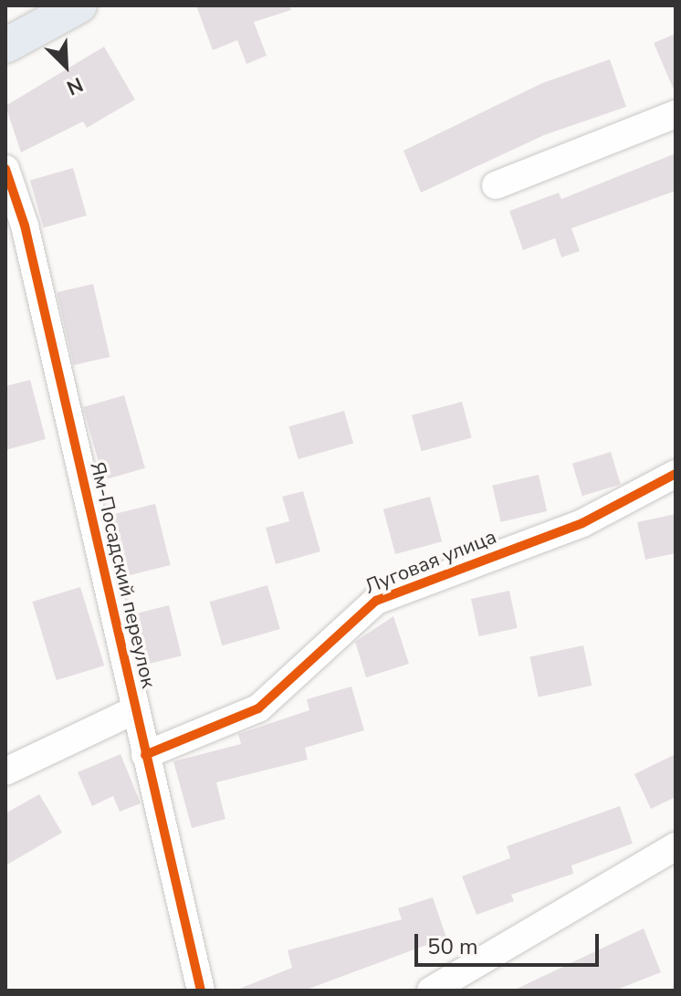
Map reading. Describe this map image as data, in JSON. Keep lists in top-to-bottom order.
{
  "streets": {
    "street": ["Луговая улица", "Ям-Посадский переулок"]
  },
  "crossings": [
    ["Луговая улица", "Ям-Посадский переулок"]
  ],
  "scale_bar": "50 m",
  "north": "bottom right"
}
